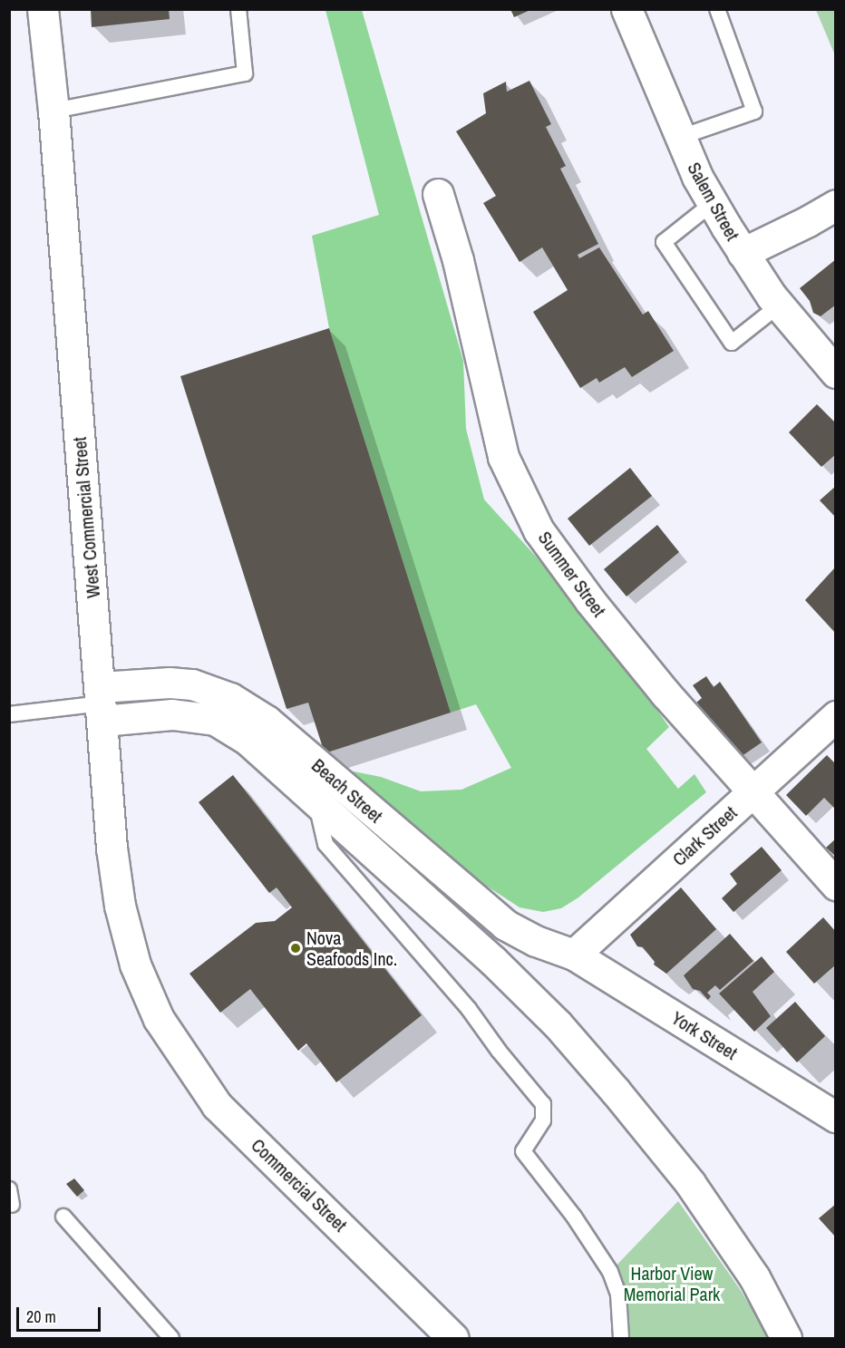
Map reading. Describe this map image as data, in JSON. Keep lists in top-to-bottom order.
{
  "streets": {
    "street": [
      "Salem Street",
      "West Commercial Street",
      "Summer Street",
      "Beach Street",
      "Clark Street",
      "York Street",
      "Commercial Street"
    ]
  },
  "crossings": [
    ["West Commercial Street", "Beach Street"],
    ["West Commercial Street", "Commercial Street"],
    ["Summer Street", "Clark Street"],
    ["Beach Street", "Clark Street"],
    ["Beach Street", "York Street"],
    ["Clark Street", "York Street"]
  ],
  "parks": ["Harbor View Memorial Park"],
  "places": ["Nova Seafoods Inc."],
  "scale_bar": "20 m"
}
